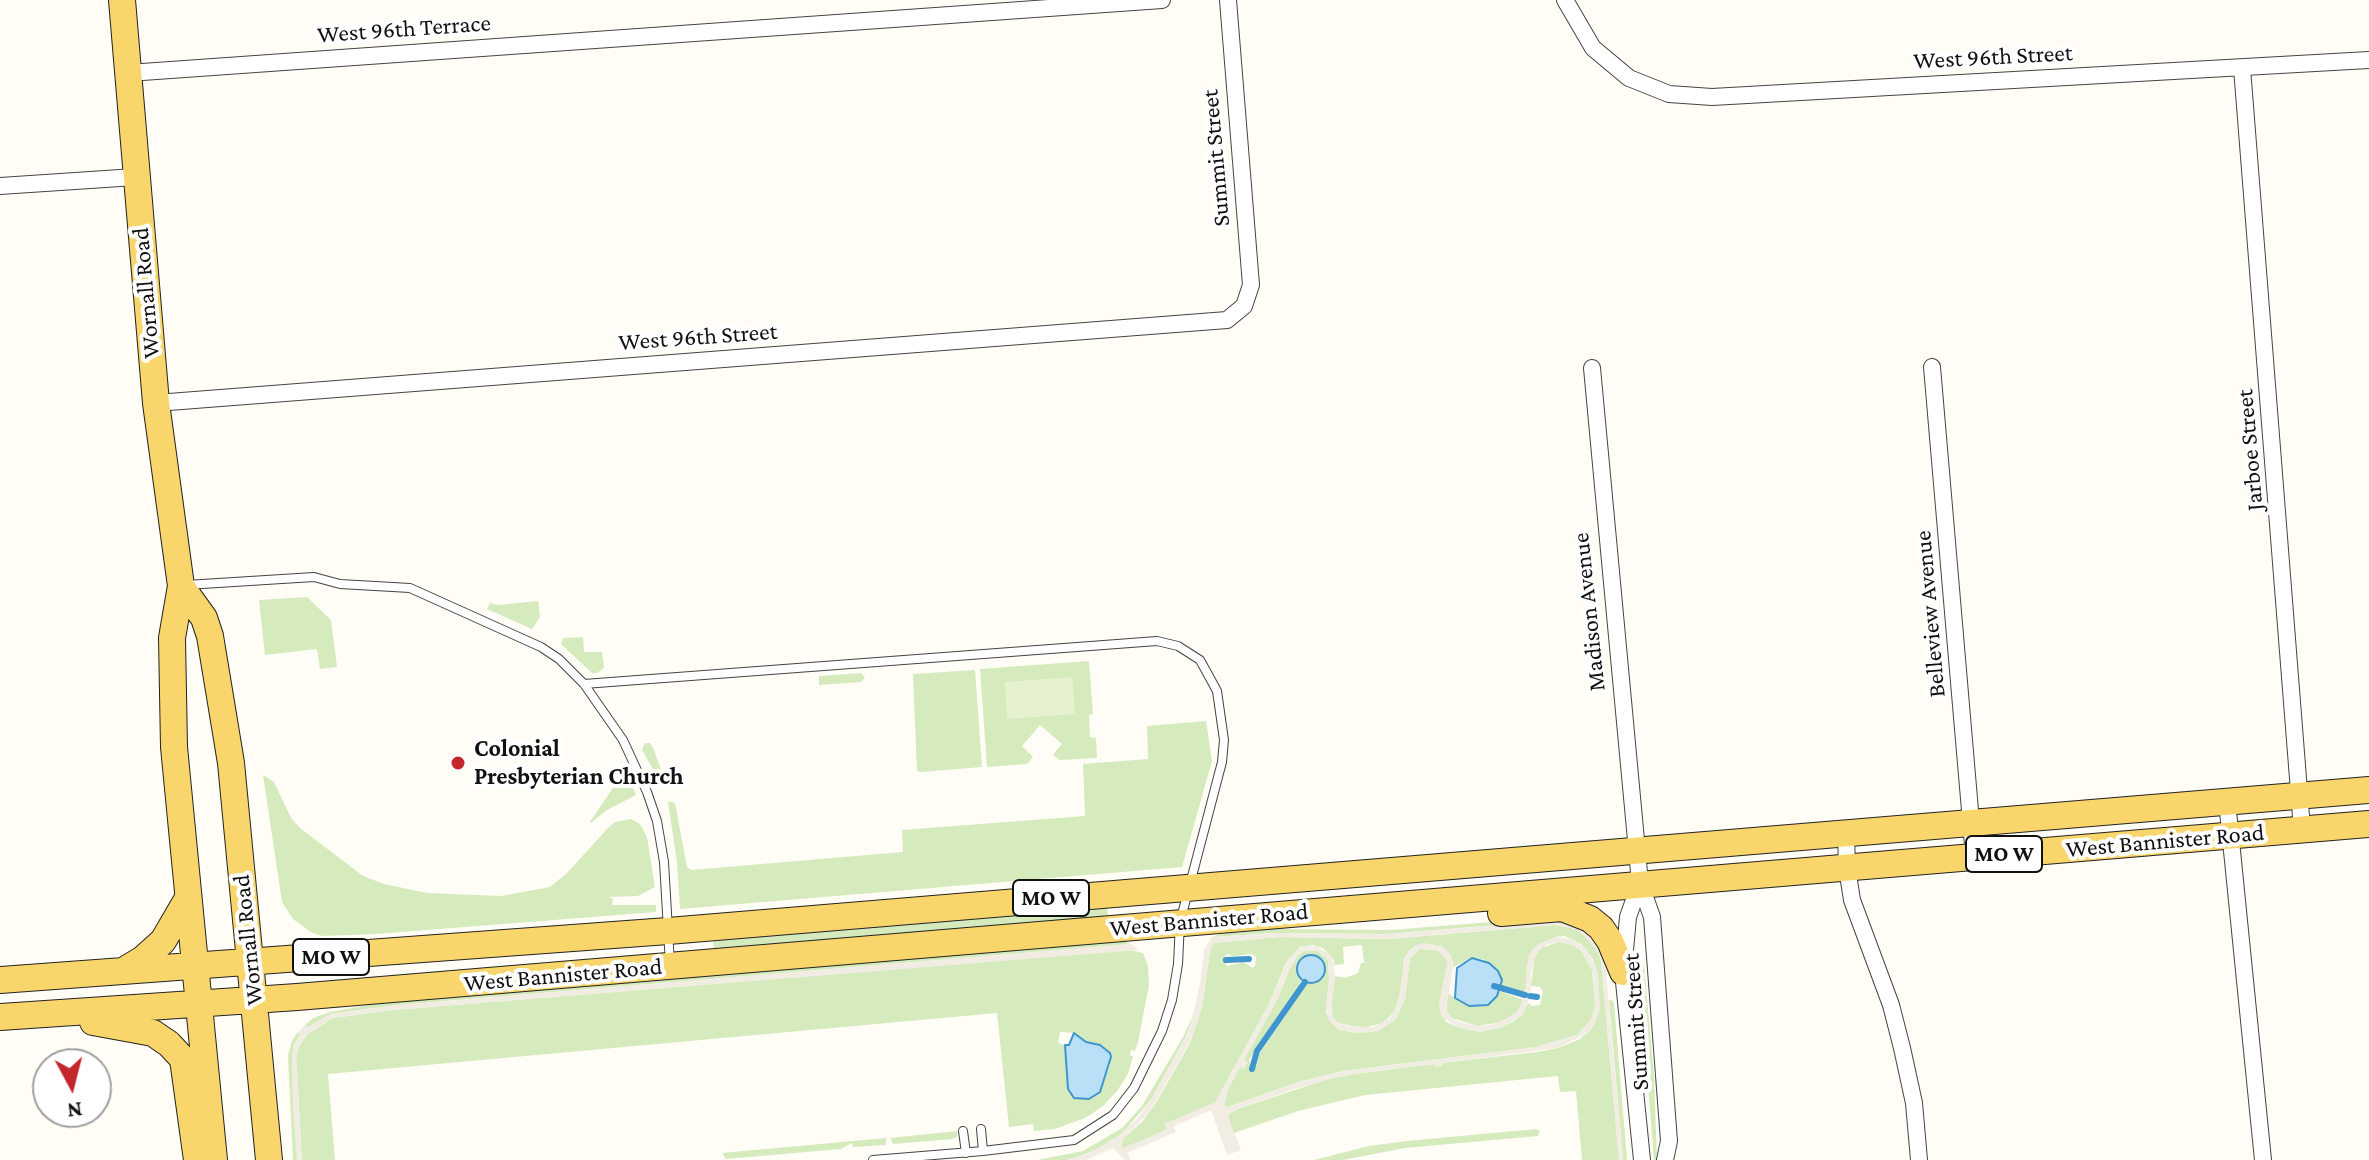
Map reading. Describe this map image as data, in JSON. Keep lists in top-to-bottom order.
{
  "streets": {
    "main road": ["Wornall Road", "West Bannister Road", "MO W"],
    "street": [
      "West 96th Terrace",
      "West 96th Street",
      "Summit Street",
      "Jarboe Street",
      "Madison Avenue",
      "Belleview Avenue"
    ]
  },
  "crossings": [
    ["West 96th Terrace", "Wornall Road"],
    ["West 96th Street", "Summit Street"],
    ["West 96th Street", "Wornall Road"],
    ["West 96th Street", "Jarboe Street"],
    ["Summit Street", "Madison Avenue"],
    ["Summit Street", "West Bannister Road"],
    ["Wornall Road", "West Bannister Road"],
    ["Jarboe Street", "West Bannister Road"],
    ["Madison Avenue", "West Bannister Road"],
    ["Belleview Avenue", "West Bannister Road"]
  ],
  "places": ["Colonial Presbyterian Church"],
  "north": "bottom"
}
